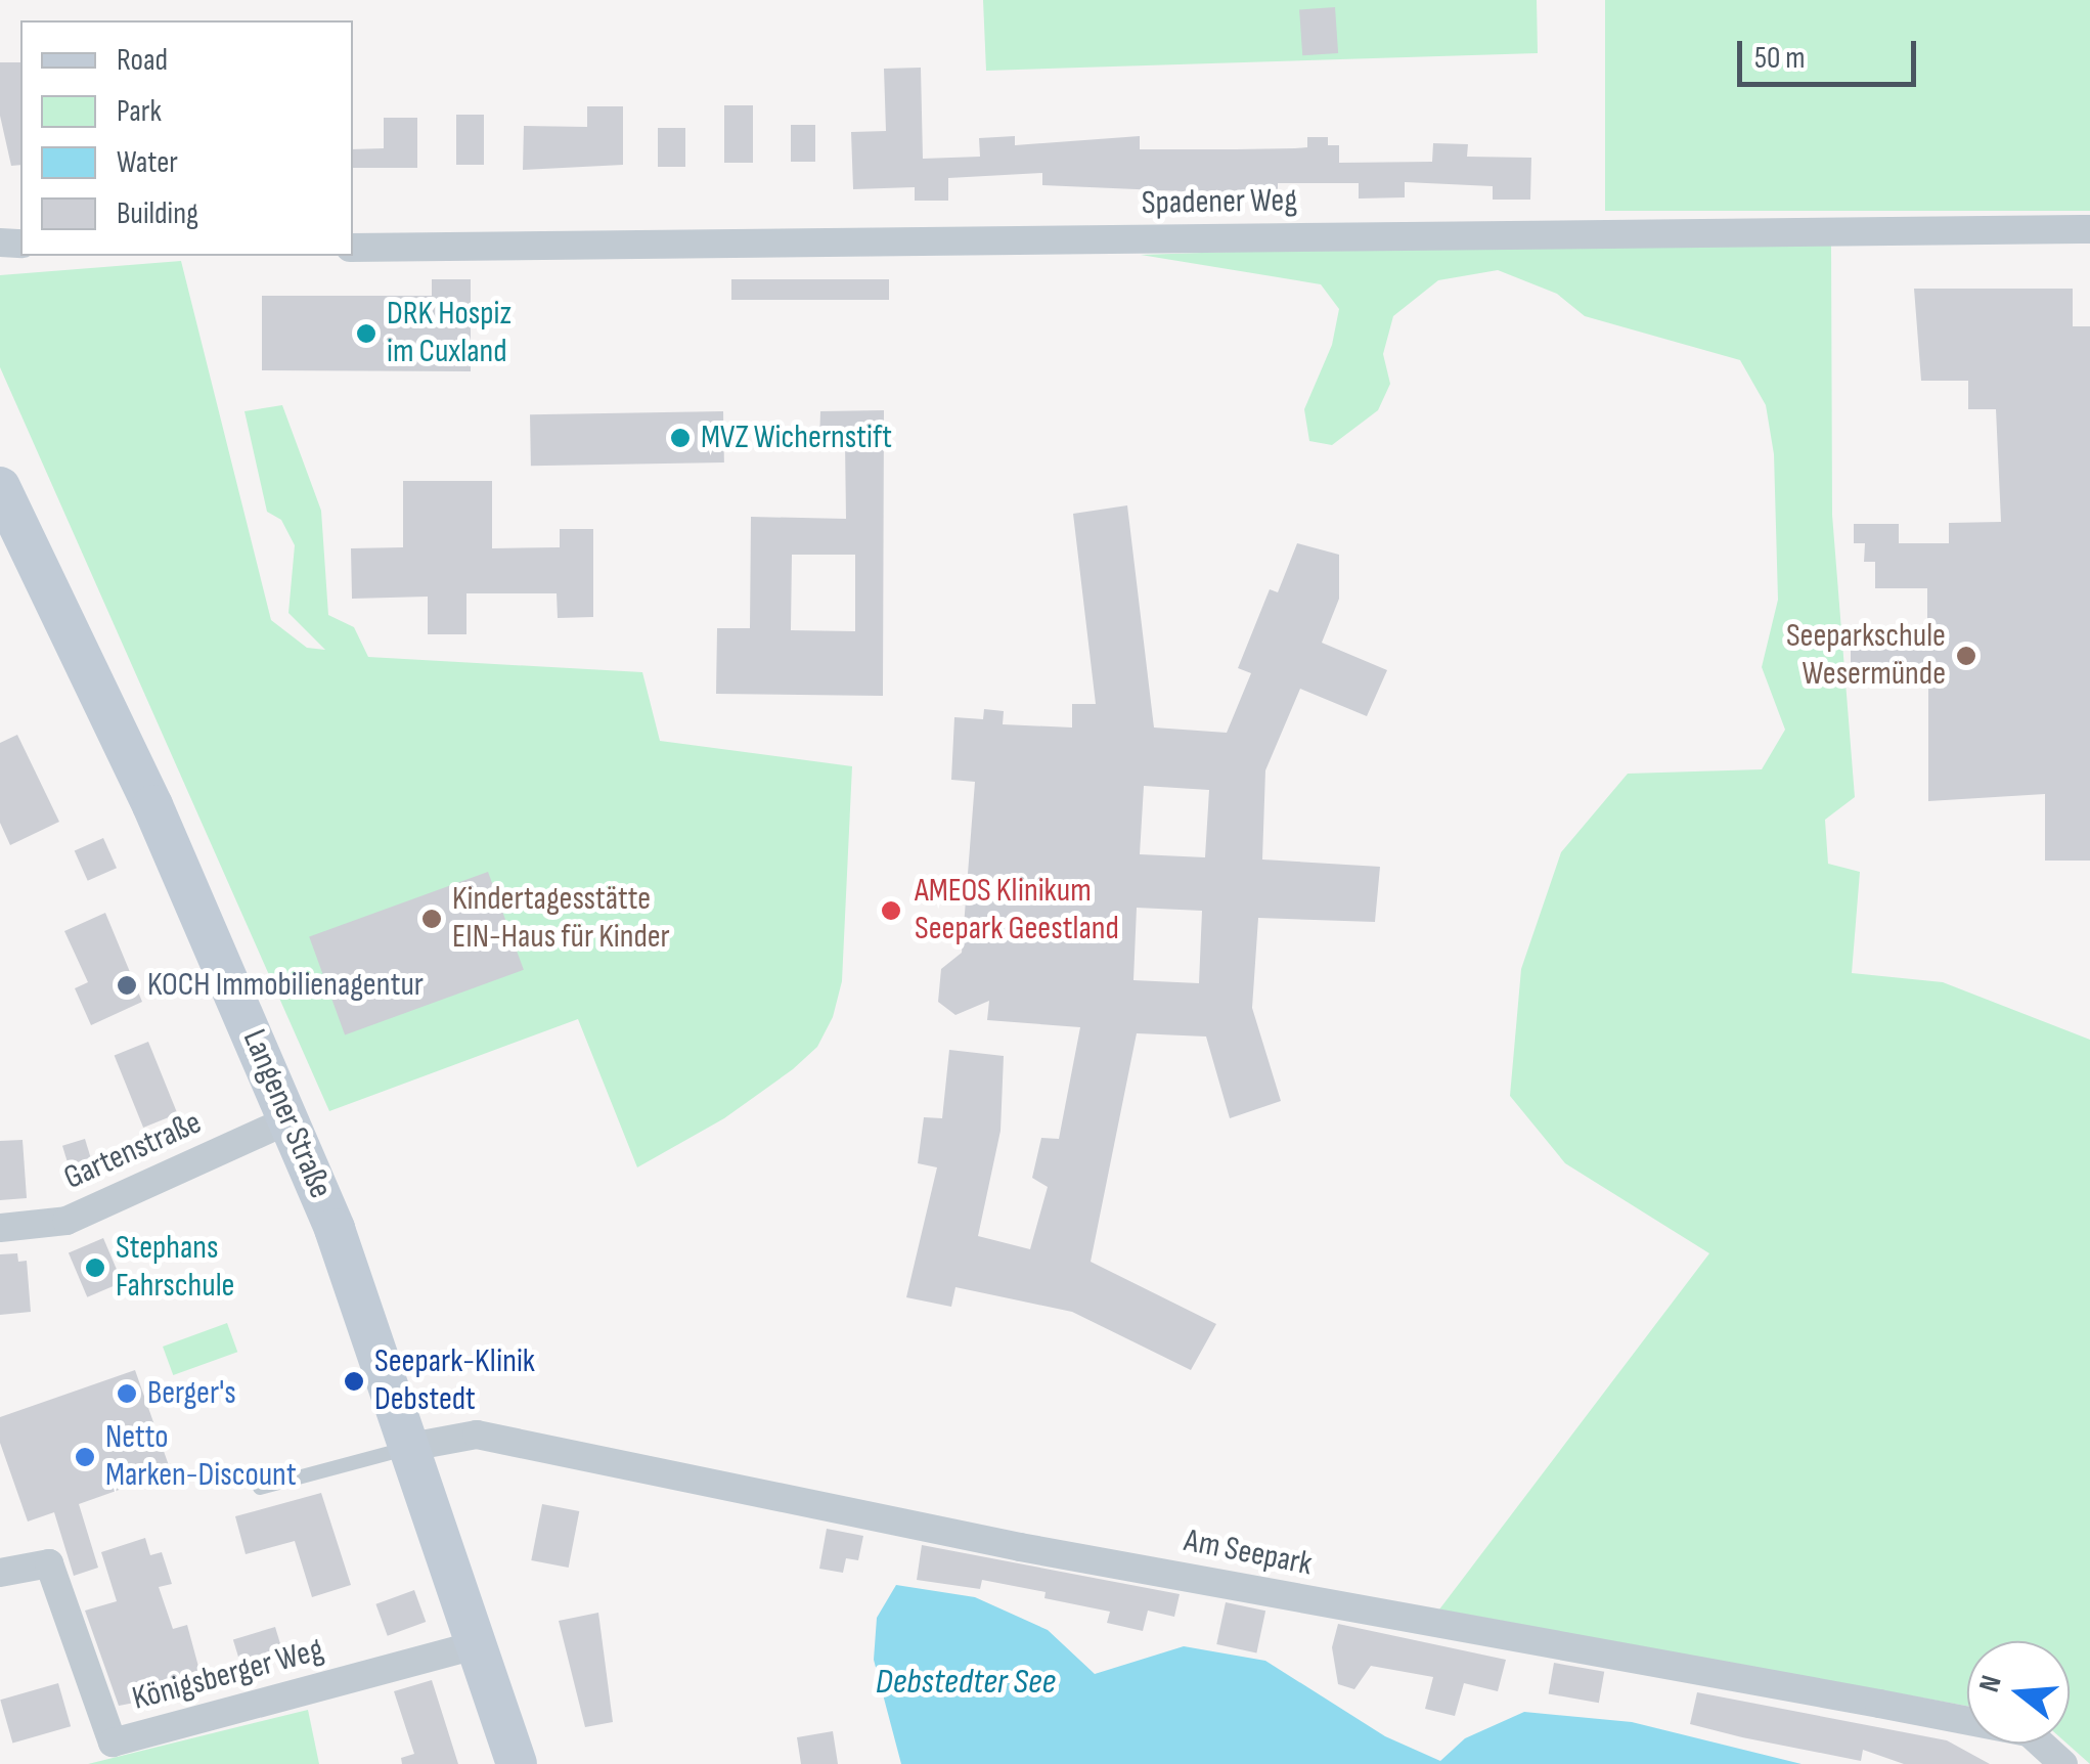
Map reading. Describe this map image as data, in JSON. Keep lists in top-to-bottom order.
{
  "streets": {
    "main road": ["Langener Straße"],
    "street": [
      "Spadener Weg",
      "Gartenstraße",
      "Am Seepark",
      "Königsberger Weg"
    ]
  },
  "crossings": [
    ["Langener Straße", "Gartenstraße"],
    ["Langener Straße", "Am Seepark"],
    ["Langener Straße", "Königsberger Weg"]
  ],
  "water": ["Debstedter See"],
  "places": [
    "DRK Hospiz im Cuxland",
    "MVZ Wichernstift",
    "Seeparkschule Wesermünde",
    "AMEOS Klinikum Seepark Geestland",
    "Kindertagesstätte EIN-Haus für Kinder",
    "KOCH Immobilienagentur",
    "Stephans Fahrschule",
    "Seepark-Klinik Debstedt",
    "Berger's",
    "Netto Marken-Discount"
  ],
  "legend": [
    "Road",
    "Park",
    "Water",
    "Building"
  ],
  "scale_bar": "50 m",
  "north": "left"
}
